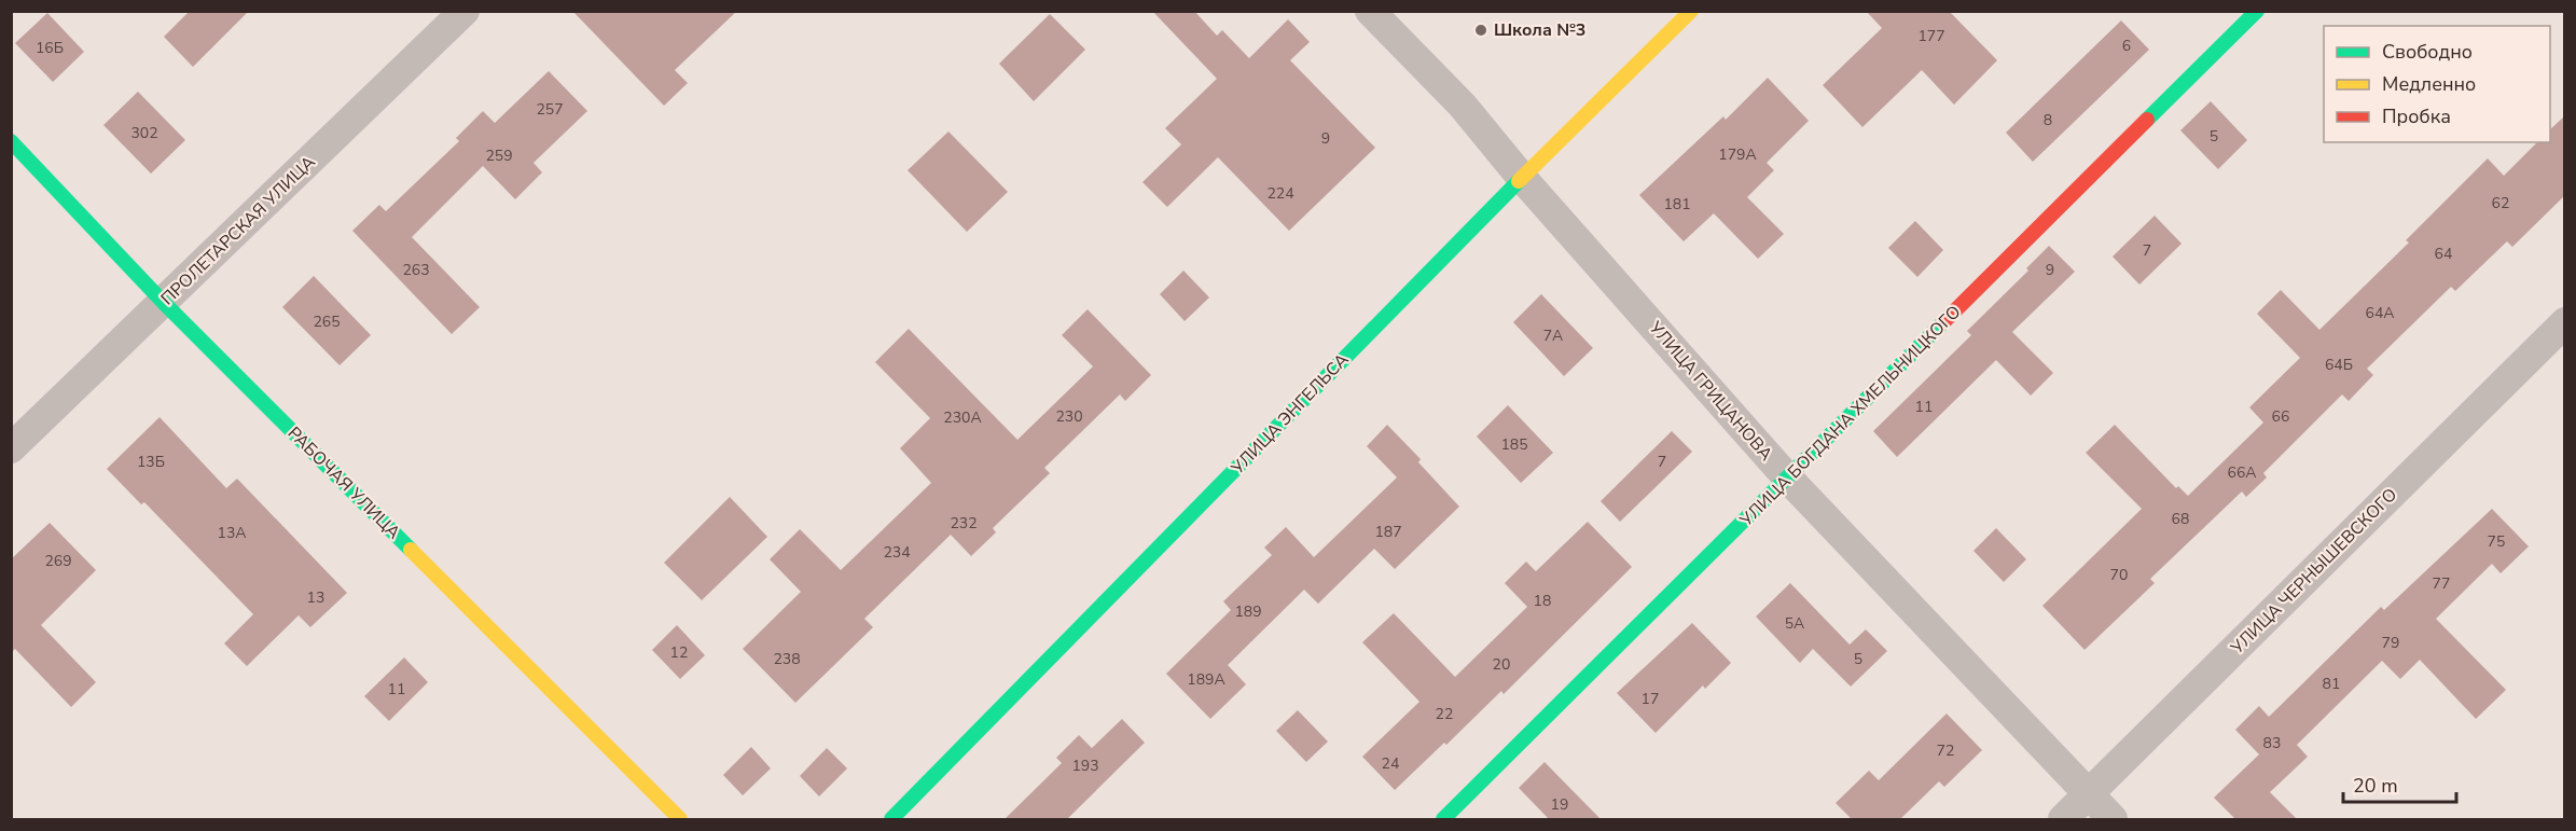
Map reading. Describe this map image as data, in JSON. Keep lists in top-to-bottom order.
{
  "streets": {
    "street": [
      "ПРОЛЕТАРСКАЯ УЛИЦА",
      "УЛИЦА ГРИЦАНОВА",
      "УЛИЦА ЭНГЕЛЬСА",
      "УЛИЦА БОГДАНА ХМЕЛЬНИЦКОГО",
      "РАБОЧАЯ УЛИЦА",
      "УЛИЦА ЧЕРНЫШЕВСКОГО"
    ]
  },
  "crossings": [
    ["ПРОЛЕТАРСКАЯ УЛИЦА", "РАБОЧАЯ УЛИЦА"],
    ["УЛИЦА ГРИЦАНОВА", "УЛИЦА ЭНГЕЛЬСА"],
    ["УЛИЦА ГРИЦАНОВА", "УЛИЦА БОГДАНА ХМЕЛЬНИЦКОГО"],
    ["УЛИЦА ГРИЦАНОВА", "УЛИЦА ЧЕРНЫШЕВСКОГО"]
  ],
  "places": ["Школа №3"],
  "house_numbers": [
    "177",
    "6",
    "16Б",
    "257",
    "8",
    "302",
    "5",
    "9",
    "179А",
    "259",
    "224",
    "62",
    "181",
    "7",
    "64",
    "263",
    "9",
    "64А",
    "265",
    "7А",
    "64Б",
    "11",
    "230",
    "66",
    "230А",
    "185",
    "13Б",
    "7",
    "66А",
    "68",
    "232",
    "187",
    "13А",
    "75",
    "234",
    "269",
    "70",
    "77",
    "13",
    "18",
    "189",
    "5А",
    "79",
    "12",
    "238",
    "5",
    "20",
    "189А",
    "81",
    "11",
    "17",
    "22",
    "83",
    "72",
    "24",
    "193",
    "19"
  ],
  "legend": ["Свободно", "Медленно", "Пробка"],
  "scale_bar": "20 m"
}
